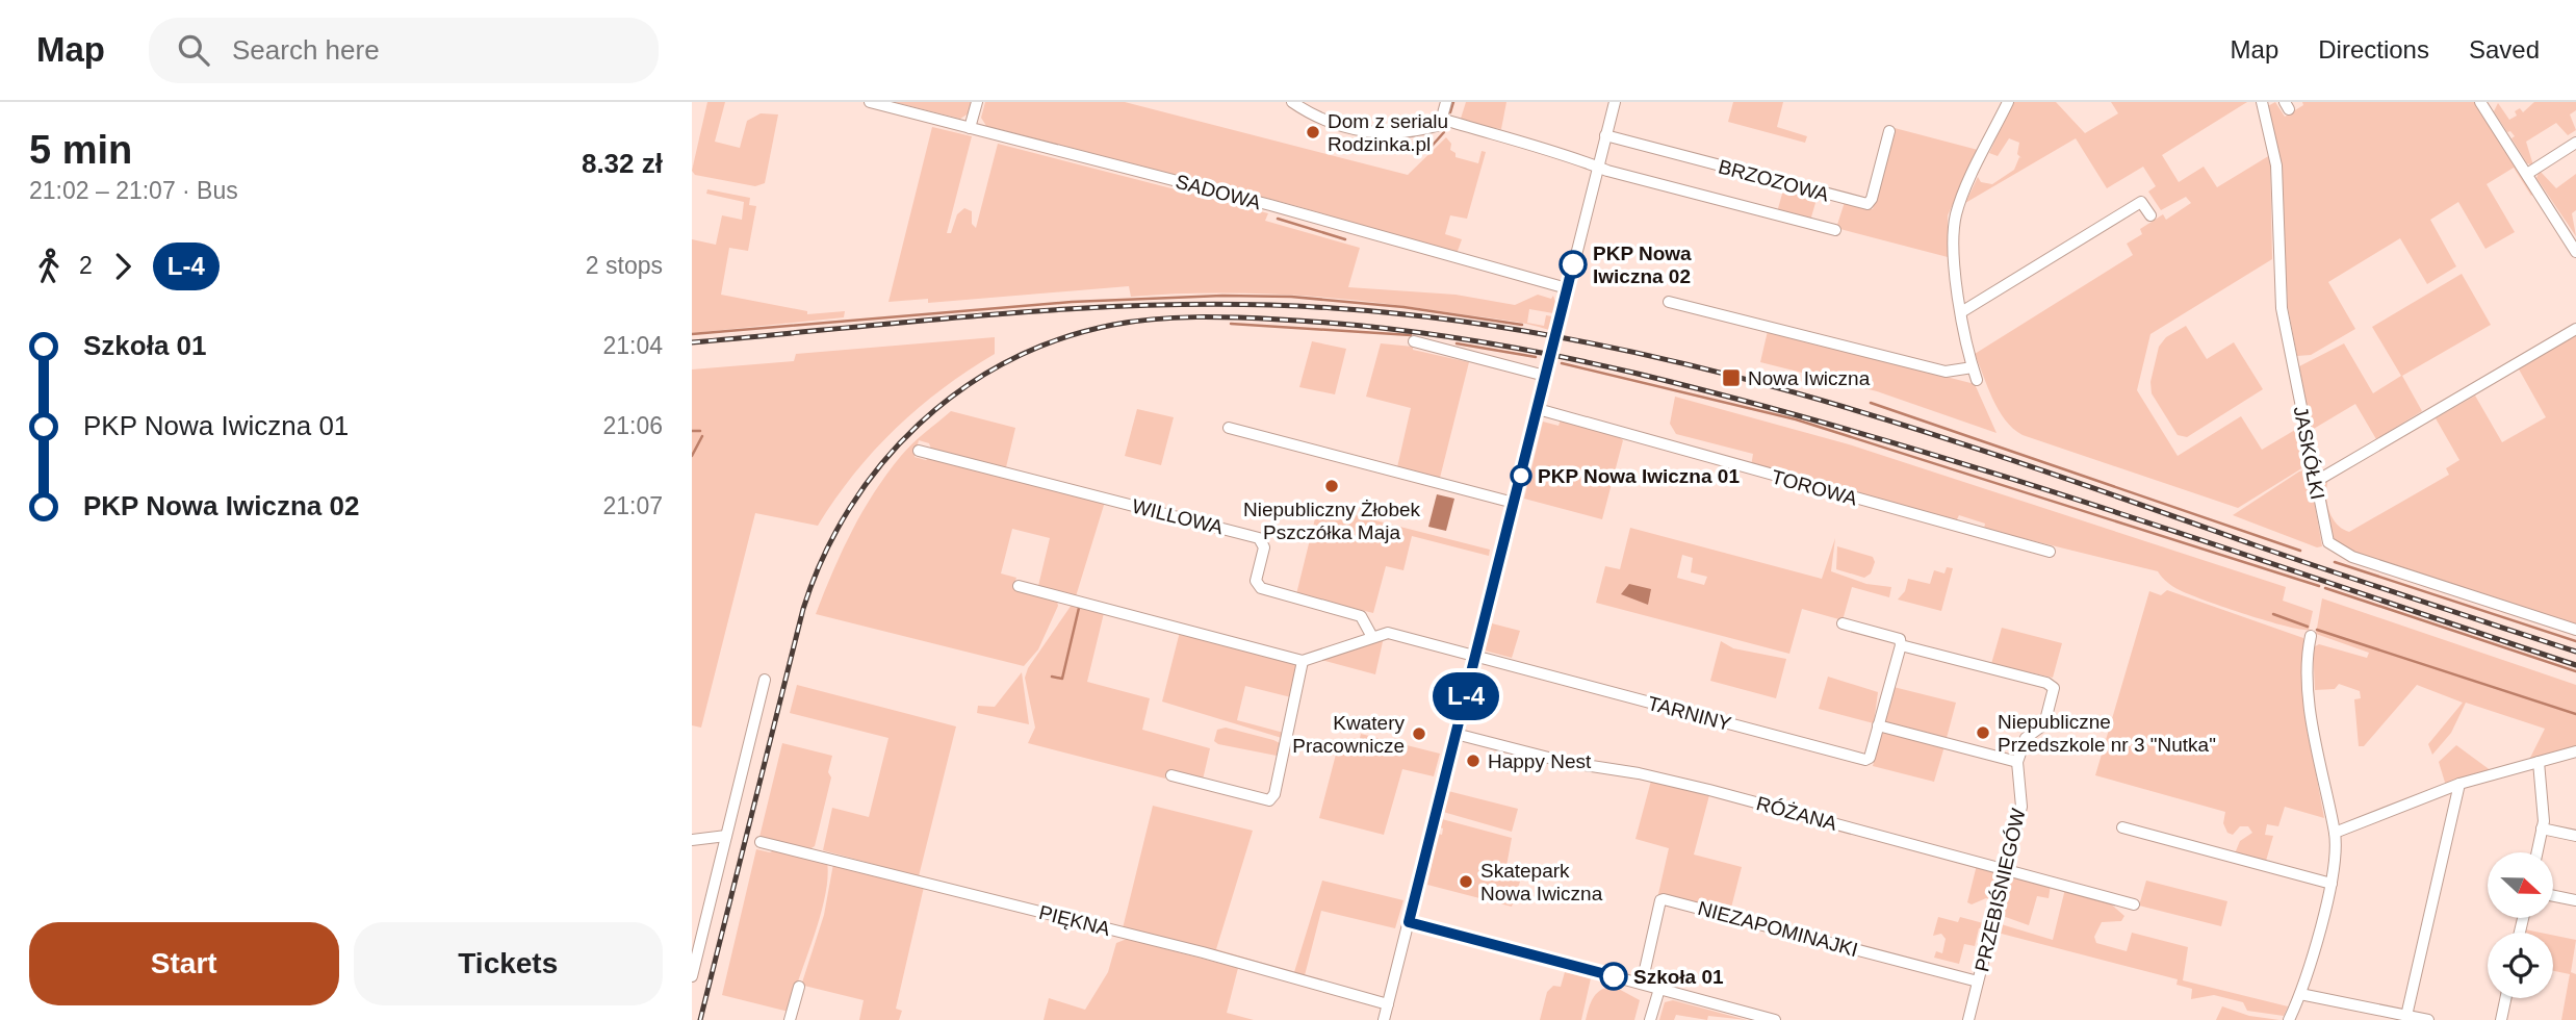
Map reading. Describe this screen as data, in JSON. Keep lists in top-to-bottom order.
{
  "streets": {
    "street": [
      "BRZOZOWA",
      "SADOWA",
      "JASKÓŁKI",
      "TOROWA",
      "WILLOWA",
      "TARNINY",
      "RÓŻANA",
      "PRZEBIŚNIEGÓW",
      "PIĘKNA",
      "NIEZAPOMINAJKI"
    ]
  },
  "crossings": [
    ["RÓŻANA", "PRZEBIŚNIEGÓW"],
    ["PRZEBIŚNIEGÓW", "NIEZAPOMINAJKI"]
  ],
  "places": {
    "other": [
      "Dom z serialu Rodzinka.pl",
      "PKP Nowa Iwiczna 02",
      "PKP Nowa Iwiczna 01",
      "Niepubliczny Żłobek Pszczółka Maja",
      "Niepubliczne Przedszkole nr 3 \"Nutka\"",
      "Kwatery Pracownicze",
      "Happy Nest",
      "Skatepark Nowa Iwiczna",
      "Szkoła 01"
    ],
    "transit": ["Nowa Iwiczna"]
  },
  "lines": ["bus line L-4"],
  "north": "right",
  "page": {
    "header": "Map",
    "search": "Search here",
    "nav": ["Map", "Directions", "Saved"],
    "heading": ["5 min", "21:02 – 21:07 · Bus", "8.32 zł"],
    "on_map": "L-4",
    "legs": ["2", "L-4", "2 stops"],
    "list": [
      {
        "name": "Szkoła 01",
        "value": "21:04"
      },
      {
        "name": "PKP Nowa Iwiczna 01",
        "value": "21:06"
      },
      {
        "name": "PKP Nowa Iwiczna 02",
        "value": "21:07"
      }
    ],
    "buttons": ["Start", "Tickets"]
  }
}
